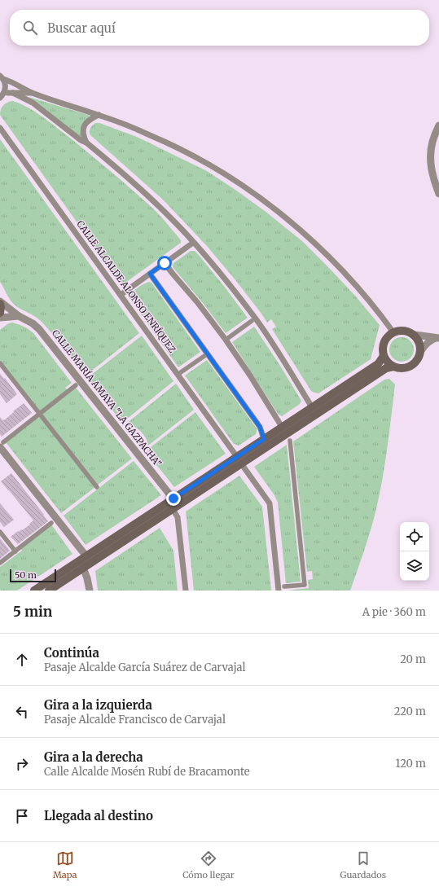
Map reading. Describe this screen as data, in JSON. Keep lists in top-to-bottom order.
{
  "streets": {
    "street": ["CALLE ALCALDE ALONSO ENRÍQUEZ", "CALLE MARÍA AMAYA \"LA GAZPACHA\""]
  },
  "scale_bar": "50 m",
  "page": {
    "search": "Buscar aquí",
    "scale": "50 m",
    "heading": ["5 min", "A pie · 360 m"],
    "list": [
      ["Continúa", "Pasaje Alcalde García Suárez de Carvajal", "20 m"],
      ["Gira a la izquierda", "Pasaje Alcalde Francisco de Carvajal", "220 m"],
      ["Gira a la derecha", "Calle Alcalde Mosén Rubí de Bracamonte", "120 m"],
      "Llegada al destino"
    ],
    "nav": ["Mapa", "Cómo llegar", "Guardados"]
  }
}
